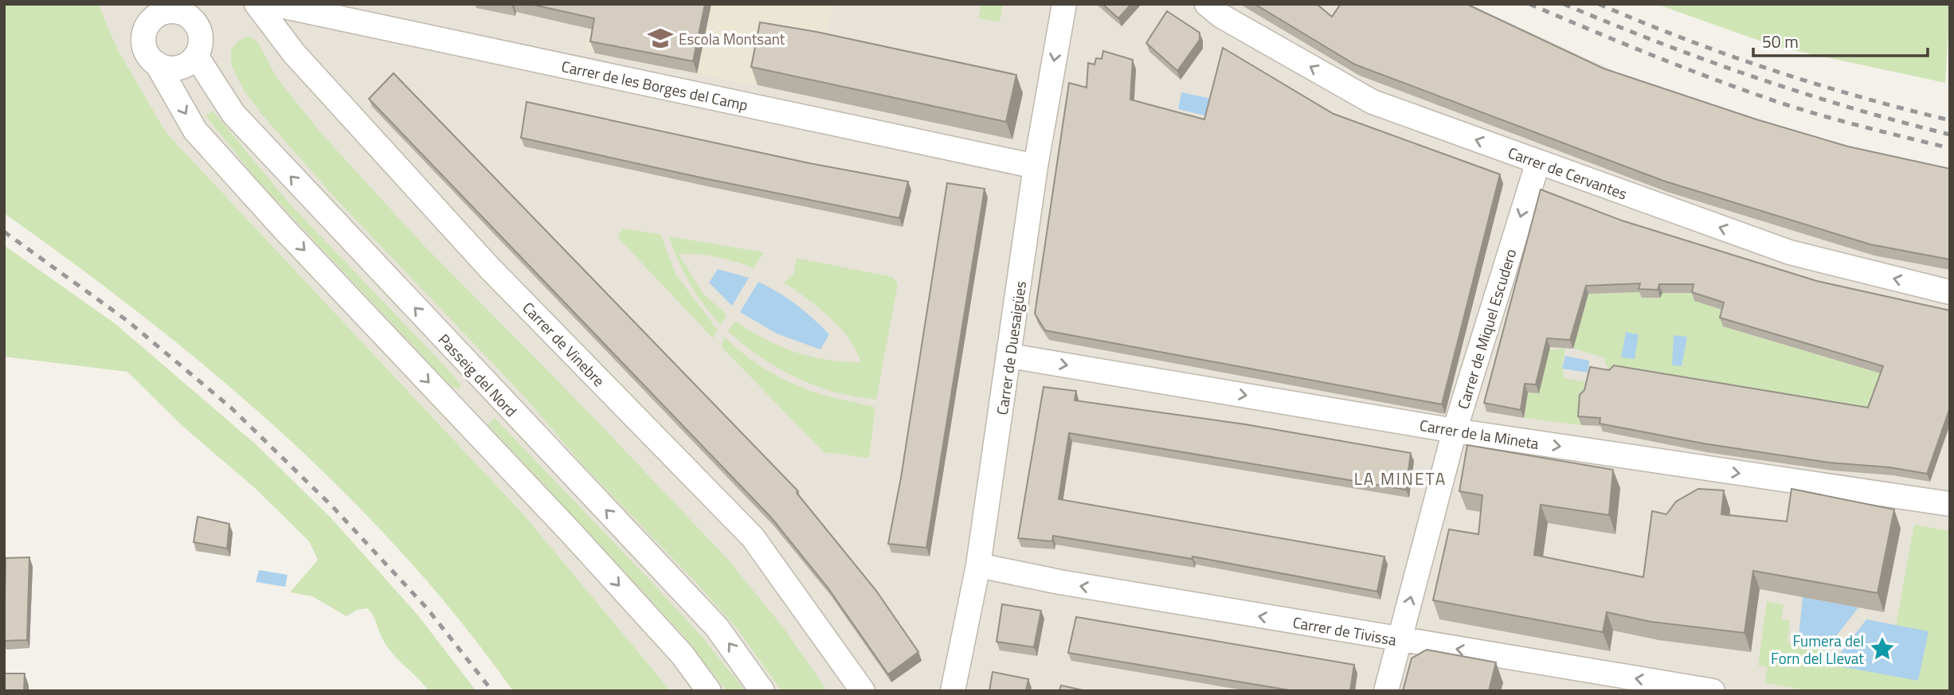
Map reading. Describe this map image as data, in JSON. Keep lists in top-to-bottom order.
{
  "streets": {
    "street": [
      "Carrer de les Borges del Camp",
      "Carrer de Cervantes",
      "Carrer de Miquel Escudero",
      "Carrer de Vinebre",
      "Carrer de Duesaigües",
      "Passeig del Nord",
      "Carrer de la Mineta",
      "Carrer de Tivissa"
    ]
  },
  "crossings": [
    ["Carrer de les Borges del Camp", "Carrer de Duesaigües"],
    ["Carrer de Cervantes", "Carrer de Miquel Escudero"],
    ["Carrer de Miquel Escudero", "Carrer de la Mineta"],
    ["Carrer de Miquel Escudero", "Carrer de Tivissa"],
    ["Carrer de Duesaigües", "Carrer de la Mineta"],
    ["Carrer de Duesaigües", "Carrer de Tivissa"]
  ],
  "one_way": ["Carrer de Cervantes", "Carrer de la Mineta", "Carrer de Tivissa"],
  "districts": ["LA MINETA"],
  "places": {
    "school or university": ["Escola Montsant"],
    "place": ["Fumera del Forn del Llevat"]
  },
  "scale_bar": "50 m"
}
